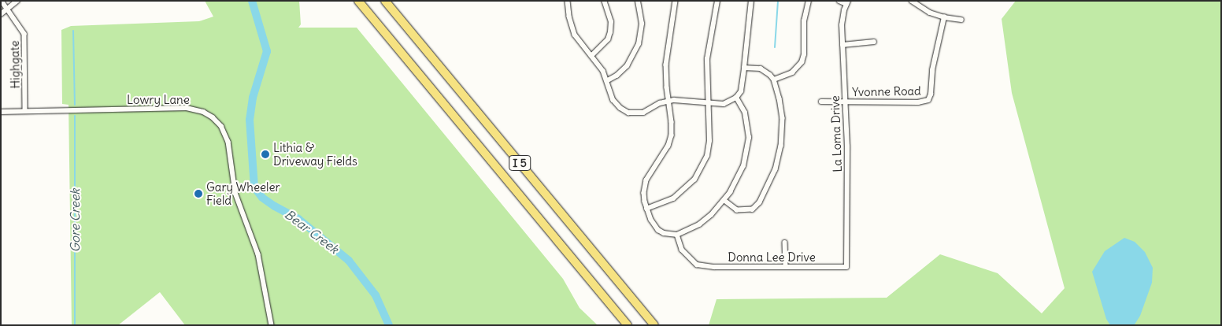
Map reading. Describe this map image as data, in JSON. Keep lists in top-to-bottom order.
{
  "streets": {
    "highway": ["I 5"],
    "street": [
      "Highgate",
      "Yvonne Road",
      "Lowry Lane",
      "La Loma Drive",
      "Donna Lee Drive"
    ]
  },
  "crossings": [
    ["Highgate", "Lowry Lane"],
    ["Yvonne Road", "La Loma Drive"],
    ["La Loma Drive", "Donna Lee Drive"]
  ],
  "water": ["Gore Creek", "Bear Creek"],
  "places": ["Lithia & Driveway Fields", "Gary Wheeler Field"]
}
